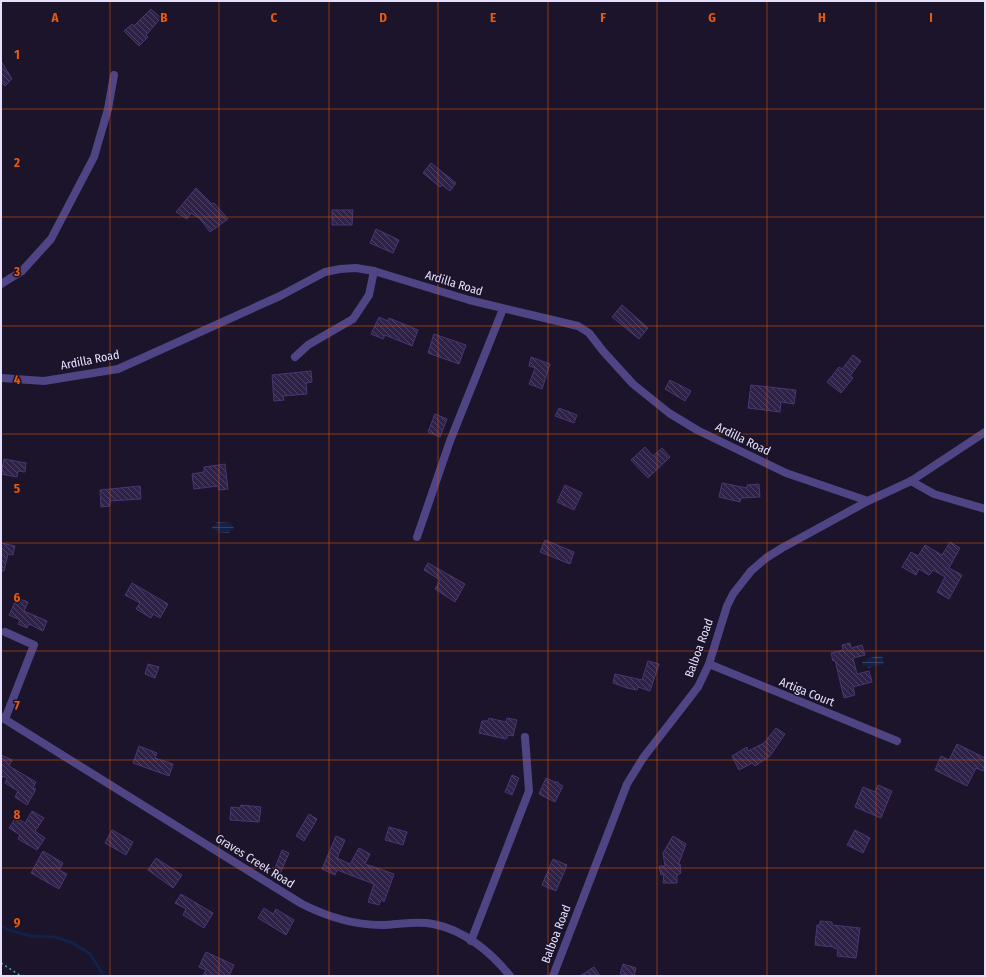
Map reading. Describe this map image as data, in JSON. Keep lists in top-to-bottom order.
{
  "streets": {
    "street": [
      "Ardilla Road",
      "Balboa Road",
      "Artiga Court",
      "Graves Creek Road"
    ]
  },
  "crossings": [
    ["Ardilla Road", "Balboa Road"],
    ["Balboa Road", "Artiga Court"]
  ],
  "grid": {
    "columns": [
      "A",
      "B",
      "C",
      "D",
      "E",
      "F",
      "G",
      "H",
      "I"
    ],
    "rows": [
      "1",
      "2",
      "3",
      "4",
      "5",
      "6",
      "7",
      "8",
      "9"
    ]
  }
}
